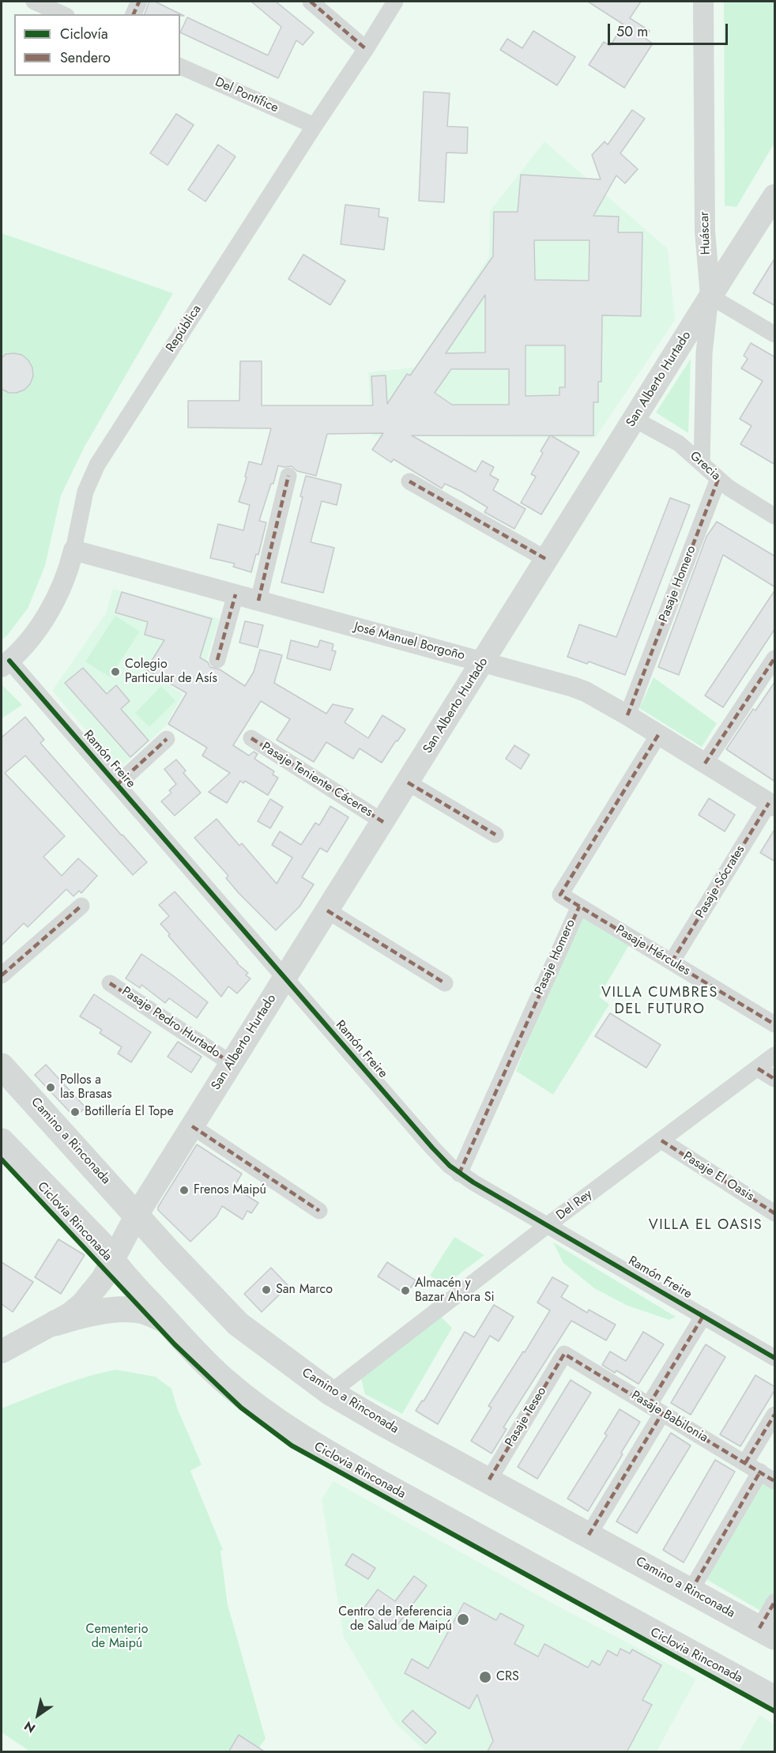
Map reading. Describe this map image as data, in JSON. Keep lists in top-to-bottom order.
{
  "streets": {
    "main road": ["San Alberto Hurtado", "Camino a Rinconada"],
    "street": [
      "Del Pontífice",
      "Huáscar",
      "República",
      "Grecia",
      "Pasaje Homero",
      "José Manuel Borgoño",
      "Ramón Freire",
      "Pasaje Teniente Cáceres",
      "Pasaje Sócrates",
      "Pasaje Hércules",
      "Pasaje Pedro Hurtado",
      "Pasaje El Oasis",
      "Del Rey",
      "Pasaje Teseo",
      "Pasaje Babilonia"
    ],
    "cycle path": ["Ciclovia Rinconada"]
  },
  "crossings": [
    ["Del Pontífice", "República"],
    ["Huáscar", "San Alberto Hurtado"],
    ["Huáscar", "Grecia"],
    ["República", "José Manuel Borgoño"],
    ["República", "Ramón Freire"],
    ["San Alberto Hurtado", "Grecia"],
    ["San Alberto Hurtado", "José Manuel Borgoño"],
    ["San Alberto Hurtado", "Ramón Freire"],
    ["San Alberto Hurtado", "Pasaje Teniente Cáceres"],
    ["San Alberto Hurtado", "Pasaje Pedro Hurtado"],
    ["San Alberto Hurtado", "Camino a Rinconada"],
    ["Grecia", "Pasaje Homero"],
    ["Pasaje Homero", "José Manuel Borgoño"],
    ["Pasaje Homero", "Ramón Freire"],
    ["Pasaje Homero", "Pasaje Hércules"],
    ["José Manuel Borgoño", "Pasaje Sócrates"],
    ["Ramón Freire", "Del Rey"],
    ["Pasaje Sócrates", "Pasaje Hércules"],
    ["Camino a Rinconada", "Del Rey"],
    ["Camino a Rinconada", "Pasaje Teseo"],
    ["Pasaje El Oasis", "Del Rey"],
    ["Pasaje Teseo", "Pasaje Babilonia"]
  ],
  "districts": ["VILLA CUMBRES DEL FUTURO", "VILLA EL OASIS"],
  "parks": ["Cementerio de Maipú"],
  "places": [
    "Colegio Particular de Asís",
    "Pollos a las Brasas",
    "Botillería El Tope",
    "Frenos Maipú",
    "San Marco",
    "Almacén y Bazar Ahora Si",
    "Centro de Referencia de Salud de Maipú",
    "CRS"
  ],
  "legend": ["Ciclovía", "Sendero"],
  "scale_bar": "50 m",
  "north": "bottom left"
}
